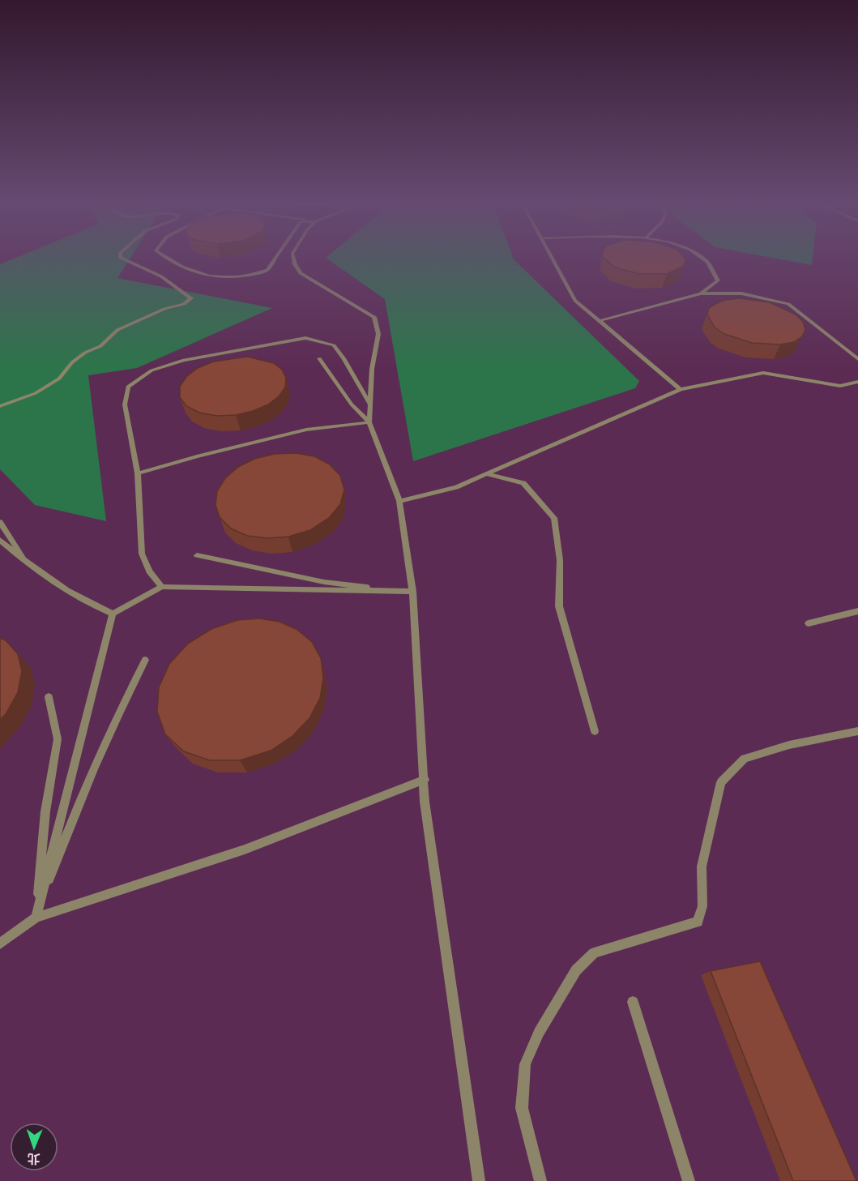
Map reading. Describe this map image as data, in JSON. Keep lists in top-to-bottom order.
{
  "north": "bottom"
}
